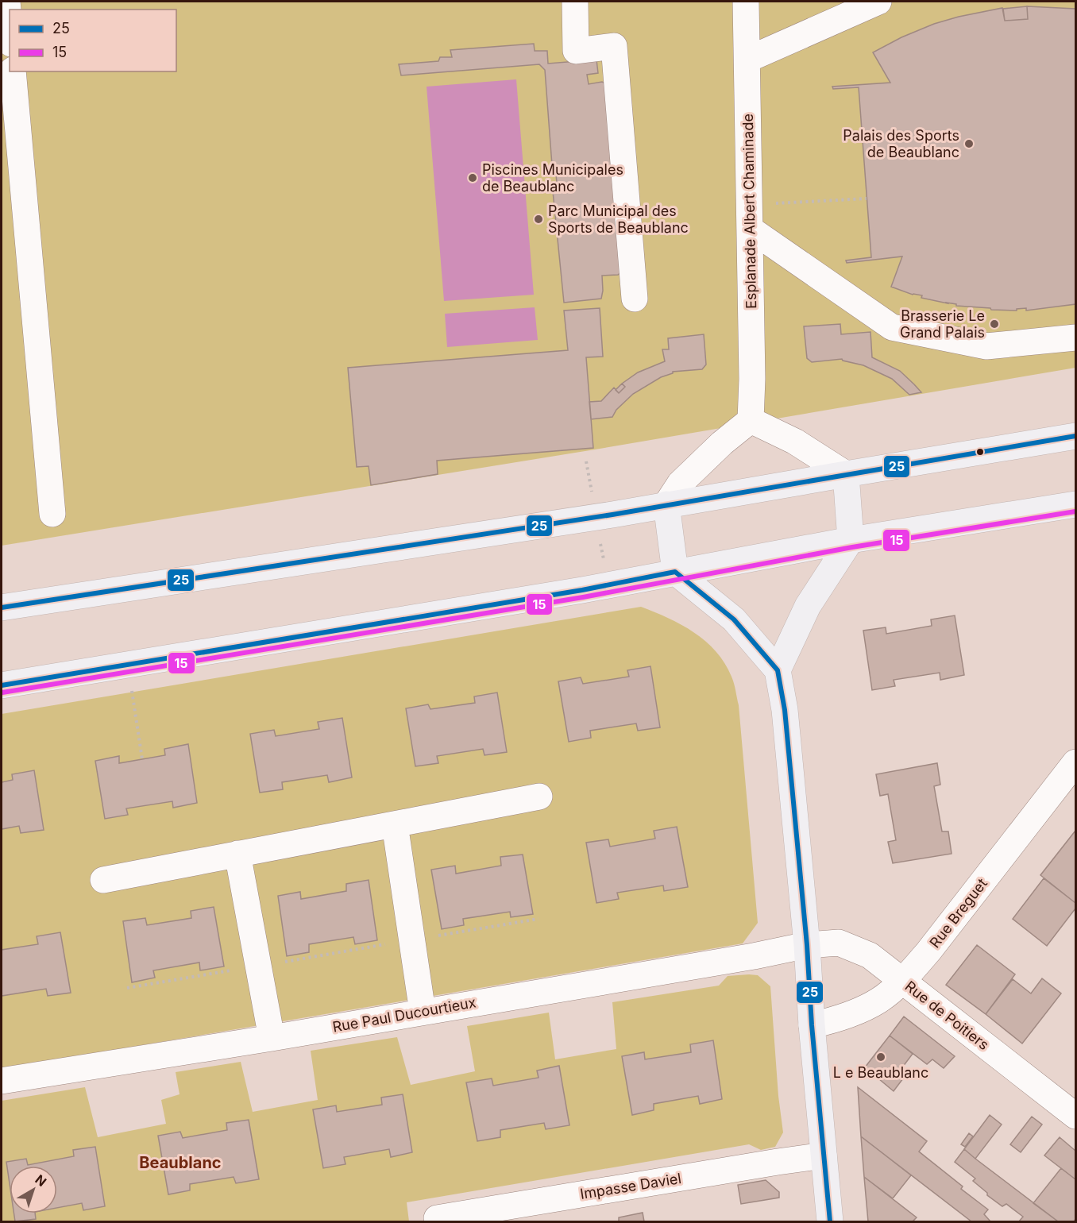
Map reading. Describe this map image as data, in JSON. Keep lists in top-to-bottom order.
{
  "streets": {
    "street": [
      "Esplanade Albert Chaminade",
      "Rue Breguet",
      "Rue Paul Ducourtieux",
      "Rue de Poitiers",
      "Impasse Daviel"
    ]
  },
  "crossings": [
    ["Rue Breguet", "Rue de Poitiers"],
    ["Rue Paul Ducourtieux", "Rue de Poitiers"]
  ],
  "districts": ["Beaublanc"],
  "places": [
    "Palais des Sports de Beaublanc",
    "Piscines Municipales de Beaublanc",
    "Parc Municipal des Sports de Beaublanc",
    "Brasserie Le Grand Palais",
    "L e Beaublanc"
  ],
  "lines": ["transit line 25", "transit line 15"],
  "legend": ["25", "15"],
  "north": "top right"
}
